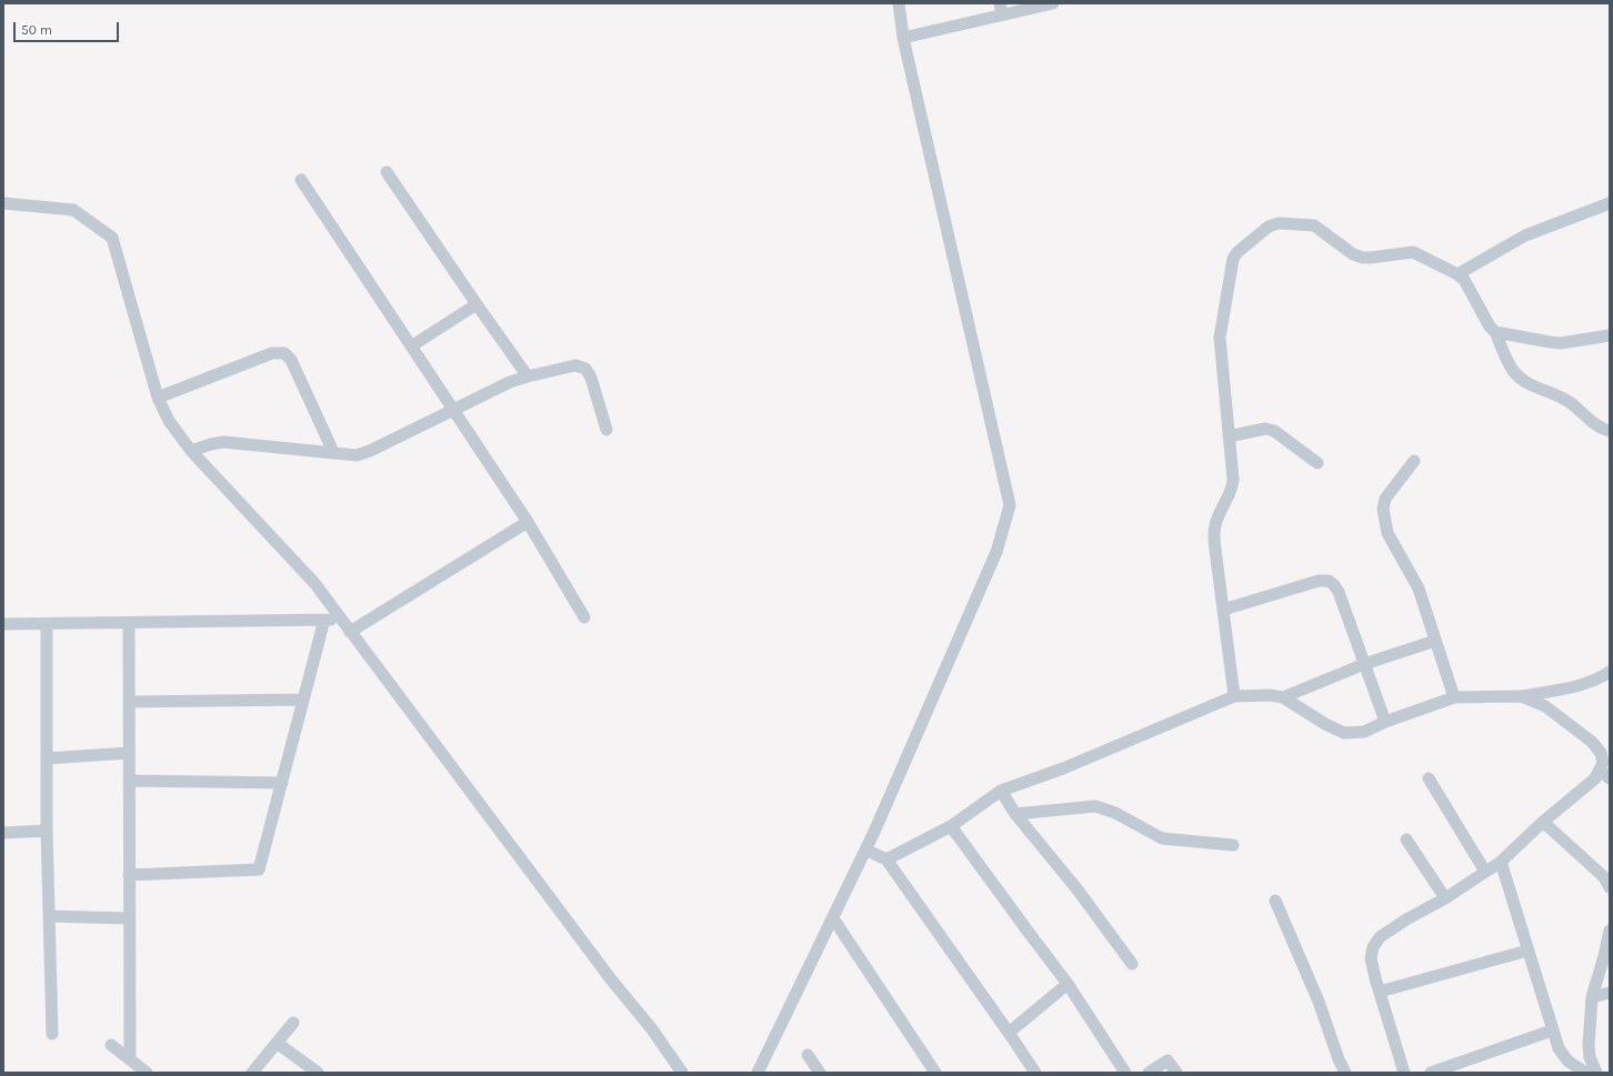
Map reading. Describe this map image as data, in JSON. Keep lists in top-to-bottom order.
{
  "scale_bar": "50 m"
}
